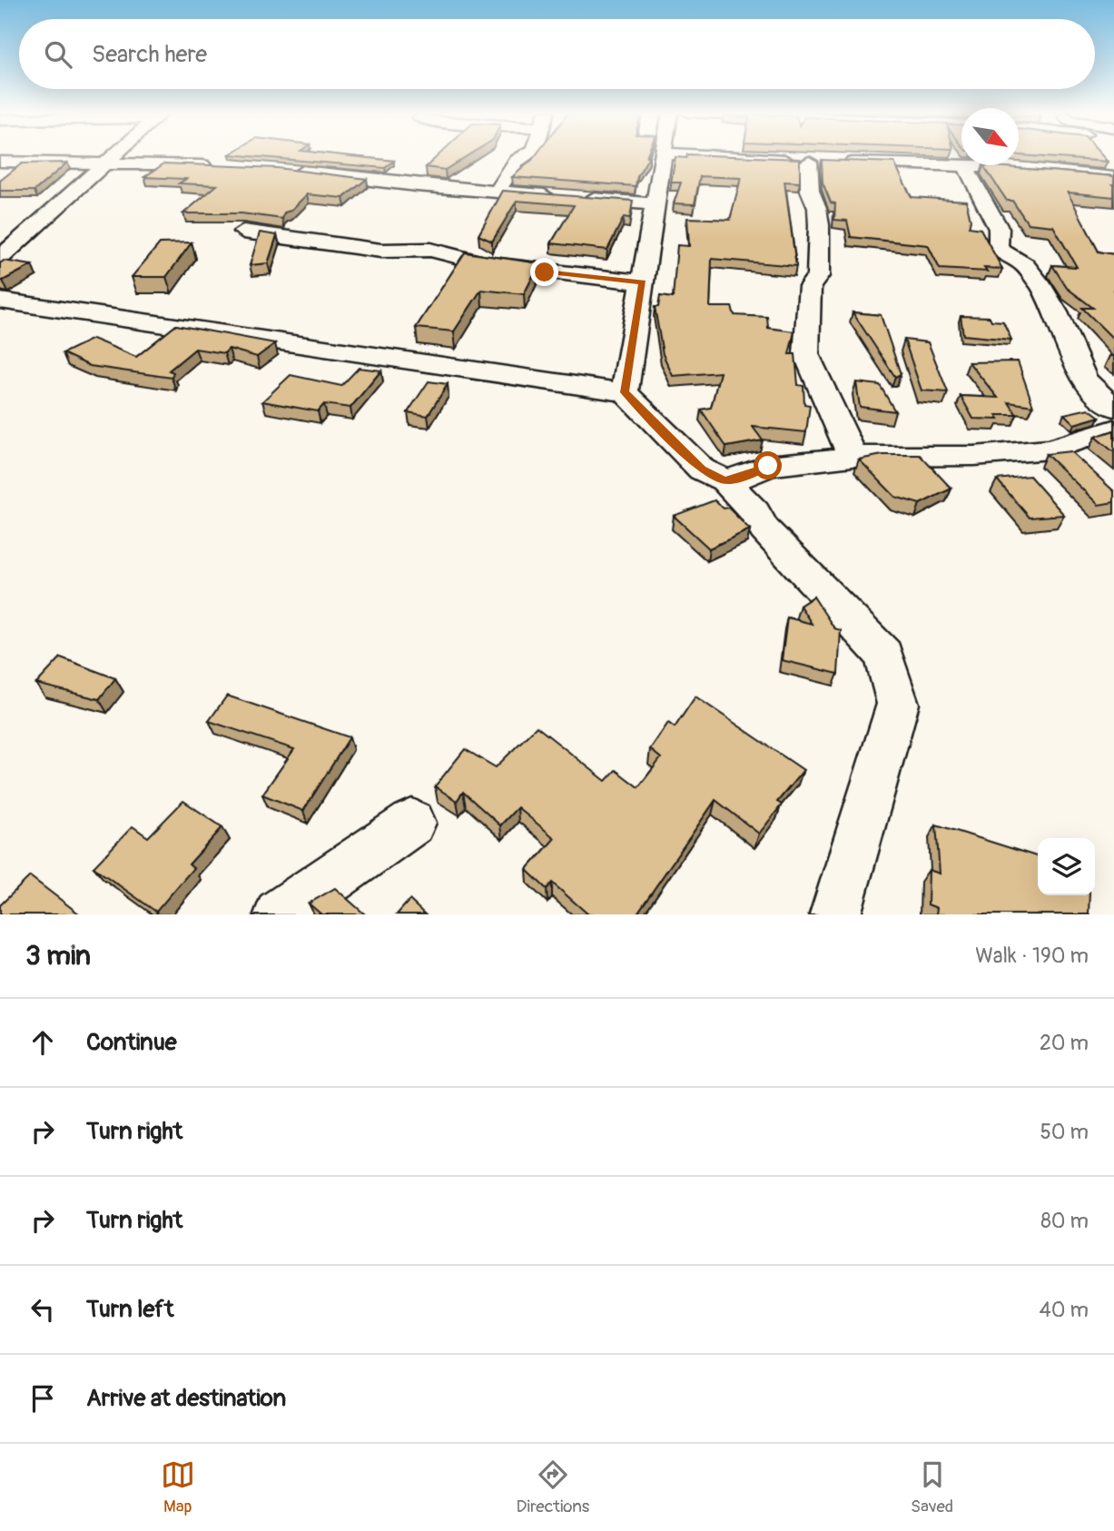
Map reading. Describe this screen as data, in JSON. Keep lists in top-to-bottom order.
{
  "north": "bottom right",
  "page": {
    "search": "Search here",
    "heading": ["3 min", "Walk · 190 m"],
    "list": [
      ["Continue", "20 m"],
      ["Turn right", "50 m"],
      ["Turn right", "80 m"],
      ["Turn left", "40 m"],
      "Arrive at destination"
    ],
    "nav": ["Map", "Directions", "Saved"]
  }
}
